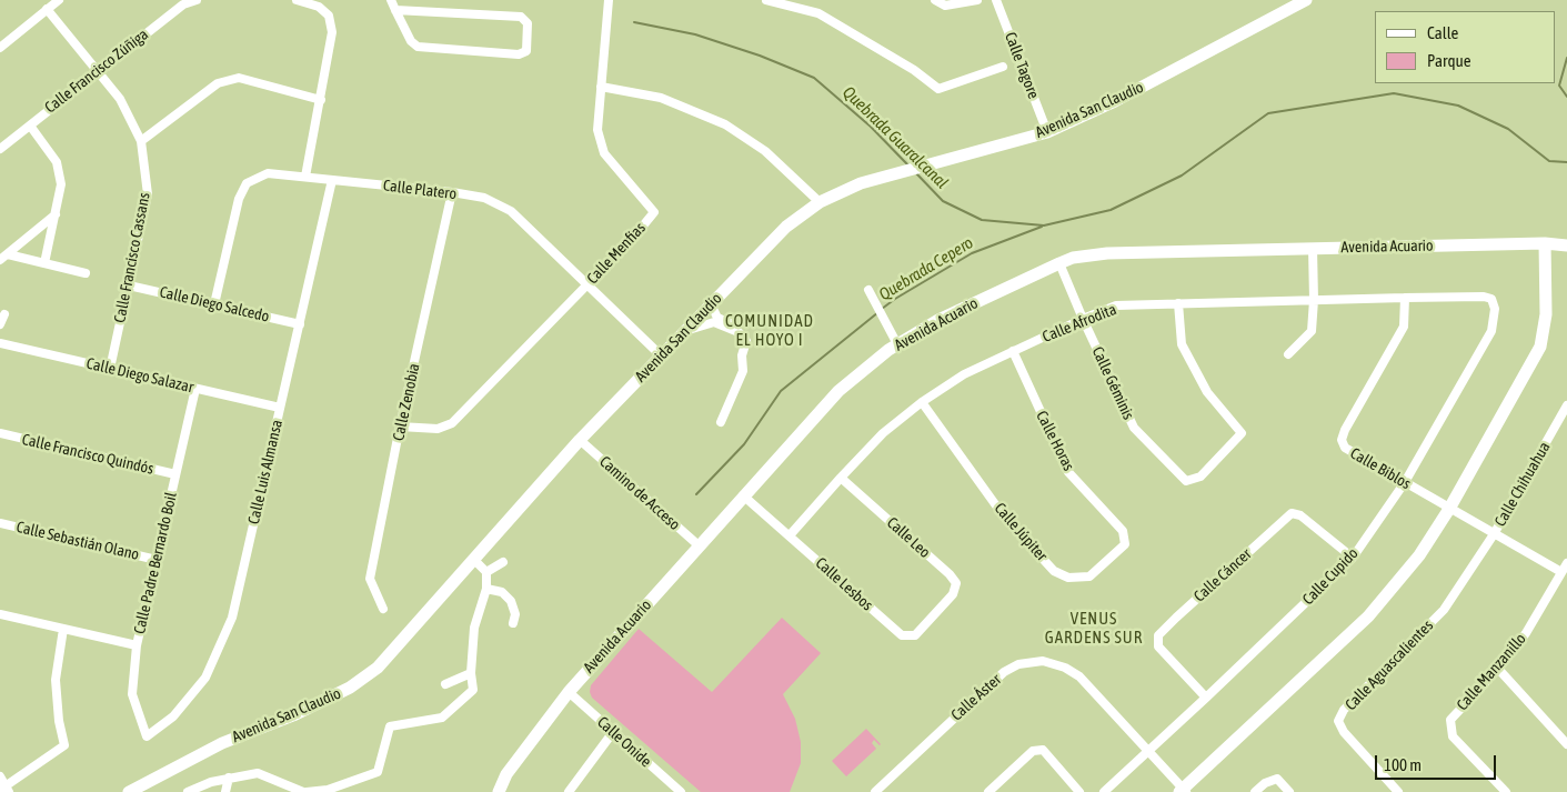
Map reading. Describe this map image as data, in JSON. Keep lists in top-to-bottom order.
{
  "streets": {
    "street": [
      "Calle Tagore",
      "Calle Francisco Zúñiga",
      "Avenida San Claudio",
      "Calle Platero",
      "Avenida Acuario",
      "Calle Menfias",
      "Calle Francisco Cassans",
      "Calle Diego Salcedo",
      "Calle Afrodita",
      "Calle Diego Salazar",
      "Calle Géminis",
      "Calle Zenobia",
      "Calle Horas",
      "Calle Francisco Quindós",
      "Calle Biblos",
      "Calle Luis Almansa",
      "Calle Chihuahua",
      "Camino de Acceso",
      "Calle Júpiter",
      "Calle Leo",
      "Calle Sebastián Olano",
      "Calle Padre Bernardo Boil",
      "Calle Cáncer",
      "Calle Cupido",
      "Calle Lesbos",
      "Calle Aguascalientes",
      "Calle Manzanillo",
      "Calle Áster",
      "Calle Onide"
    ]
  },
  "crossings": [
    ["Calle Tagore", "Avenida San Claudio"],
    ["Calle Francisco Zúñiga", "Calle Francisco Cassans"],
    ["Avenida San Claudio", "Calle Platero"],
    ["Avenida San Claudio", "Camino de Acceso"],
    ["Calle Platero", "Calle Menfias"],
    ["Calle Platero", "Calle Diego Salcedo"],
    ["Calle Platero", "Calle Zenobia"],
    ["Calle Platero", "Calle Luis Almansa"],
    ["Avenida Acuario", "Calle Géminis"],
    ["Avenida Acuario", "Camino de Acceso"],
    ["Avenida Acuario", "Calle Lesbos"],
    ["Avenida Acuario", "Calle Onide"],
    ["Calle Menfias", "Calle Zenobia"],
    ["Calle Francisco Cassans", "Calle Diego Salcedo"],
    ["Calle Francisco Cassans", "Calle Diego Salazar"],
    ["Calle Diego Salcedo", "Calle Luis Almansa"],
    ["Calle Afrodita", "Calle Géminis"],
    ["Calle Afrodita", "Calle Horas"],
    ["Calle Afrodita", "Calle Biblos"],
    ["Calle Afrodita", "Calle Júpiter"],
    ["Calle Afrodita", "Calle Leo"],
    ["Calle Afrodita", "Calle Cupido"],
    ["Calle Afrodita", "Calle Lesbos"],
    ["Calle Diego Salazar", "Calle Luis Almansa"],
    ["Calle Diego Salazar", "Calle Padre Bernardo Boil"],
    ["Calle Horas", "Calle Júpiter"],
    ["Calle Francisco Quindós", "Calle Padre Bernardo Boil"],
    ["Calle Biblos", "Calle Chihuahua"],
    ["Calle Biblos", "Calle Cupido"],
    ["Calle Biblos", "Calle Aguascalientes"],
    ["Calle Biblos", "Calle Manzanillo"],
    ["Calle Luis Almansa", "Calle Padre Bernardo Boil"],
    ["Calle Chihuahua", "Calle Aguascalientes"],
    ["Calle Leo", "Calle Lesbos"],
    ["Calle Sebastián Olano", "Calle Padre Bernardo Boil"],
    ["Calle Cáncer", "Calle Cupido"],
    ["Calle Cupido", "Calle Áster"]
  ],
  "districts": ["COMUNIDAD EL HOYO I", "VENUS GARDENS SUR"],
  "water": ["Quebrada Guaralcanal", "Quebrada Cepero"],
  "legend": ["Calle", "Parque"],
  "scale_bar": "100 m"
}
